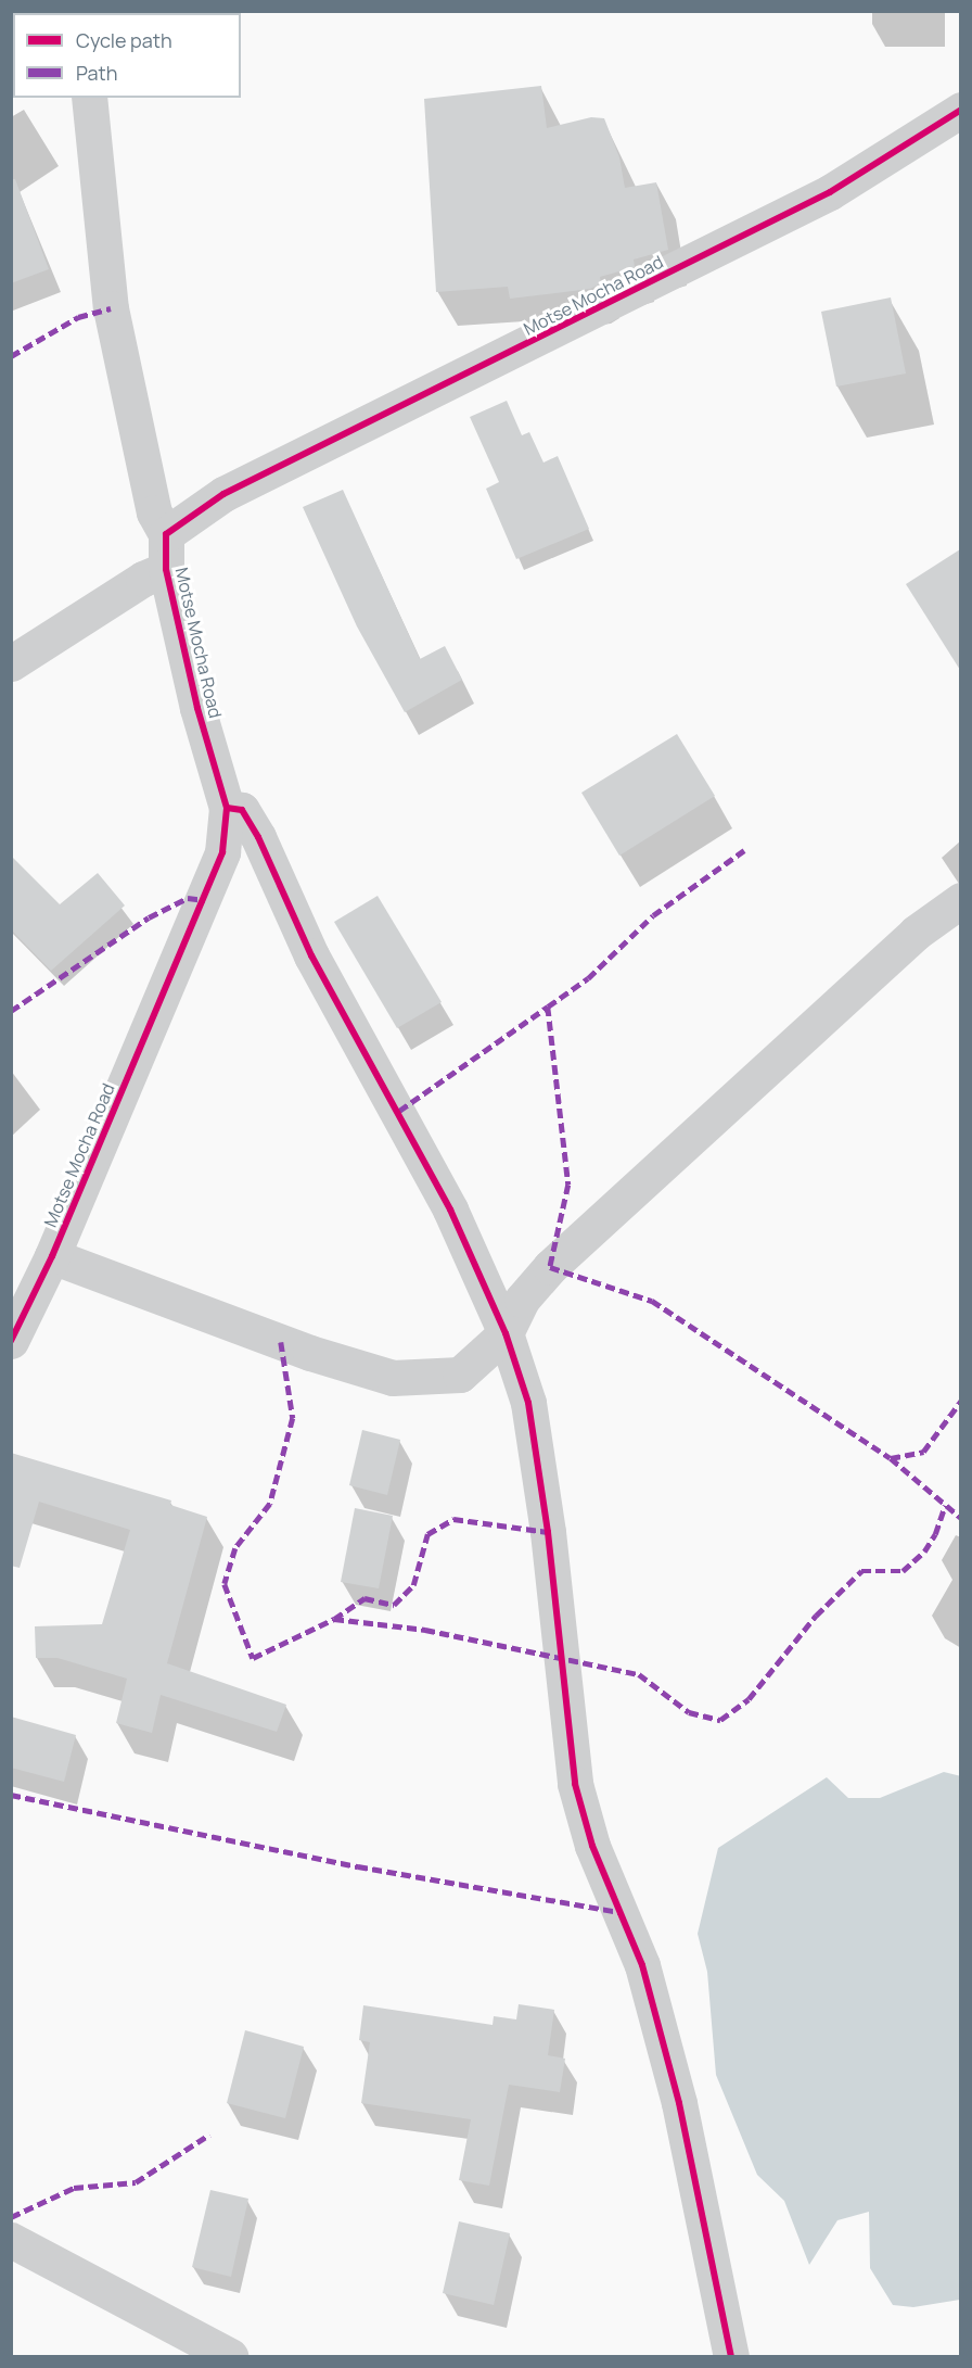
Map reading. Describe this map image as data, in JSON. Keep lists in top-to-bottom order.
{
  "streets": {
    "street": ["Motse Mocha Road"]
  },
  "legend": ["Cycle path", "Path"]
}
